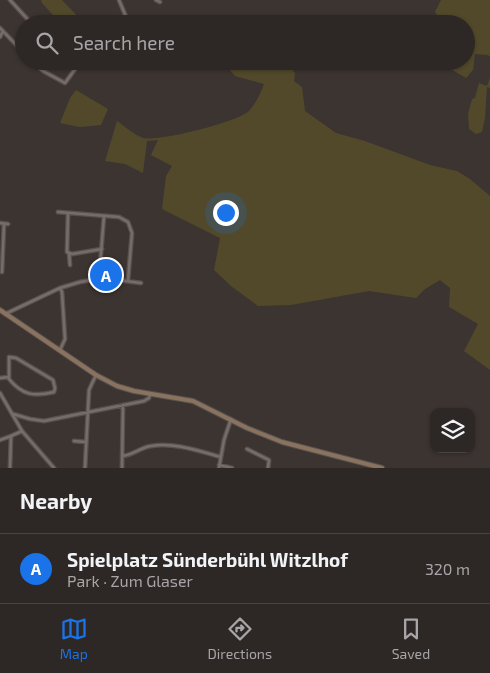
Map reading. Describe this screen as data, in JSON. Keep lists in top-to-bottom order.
{
  "page": {
    "search": "Search here",
    "pins": "A",
    "heading": "Nearby",
    "list": [
      {
        "mark": "A",
        "name": "Spielplatz Sünderbühl Witzlhof",
        "note": "Park · Zum Glaser",
        "value": "320 m"
      }
    ],
    "nav": ["Map", "Directions", "Saved"]
  }
}
